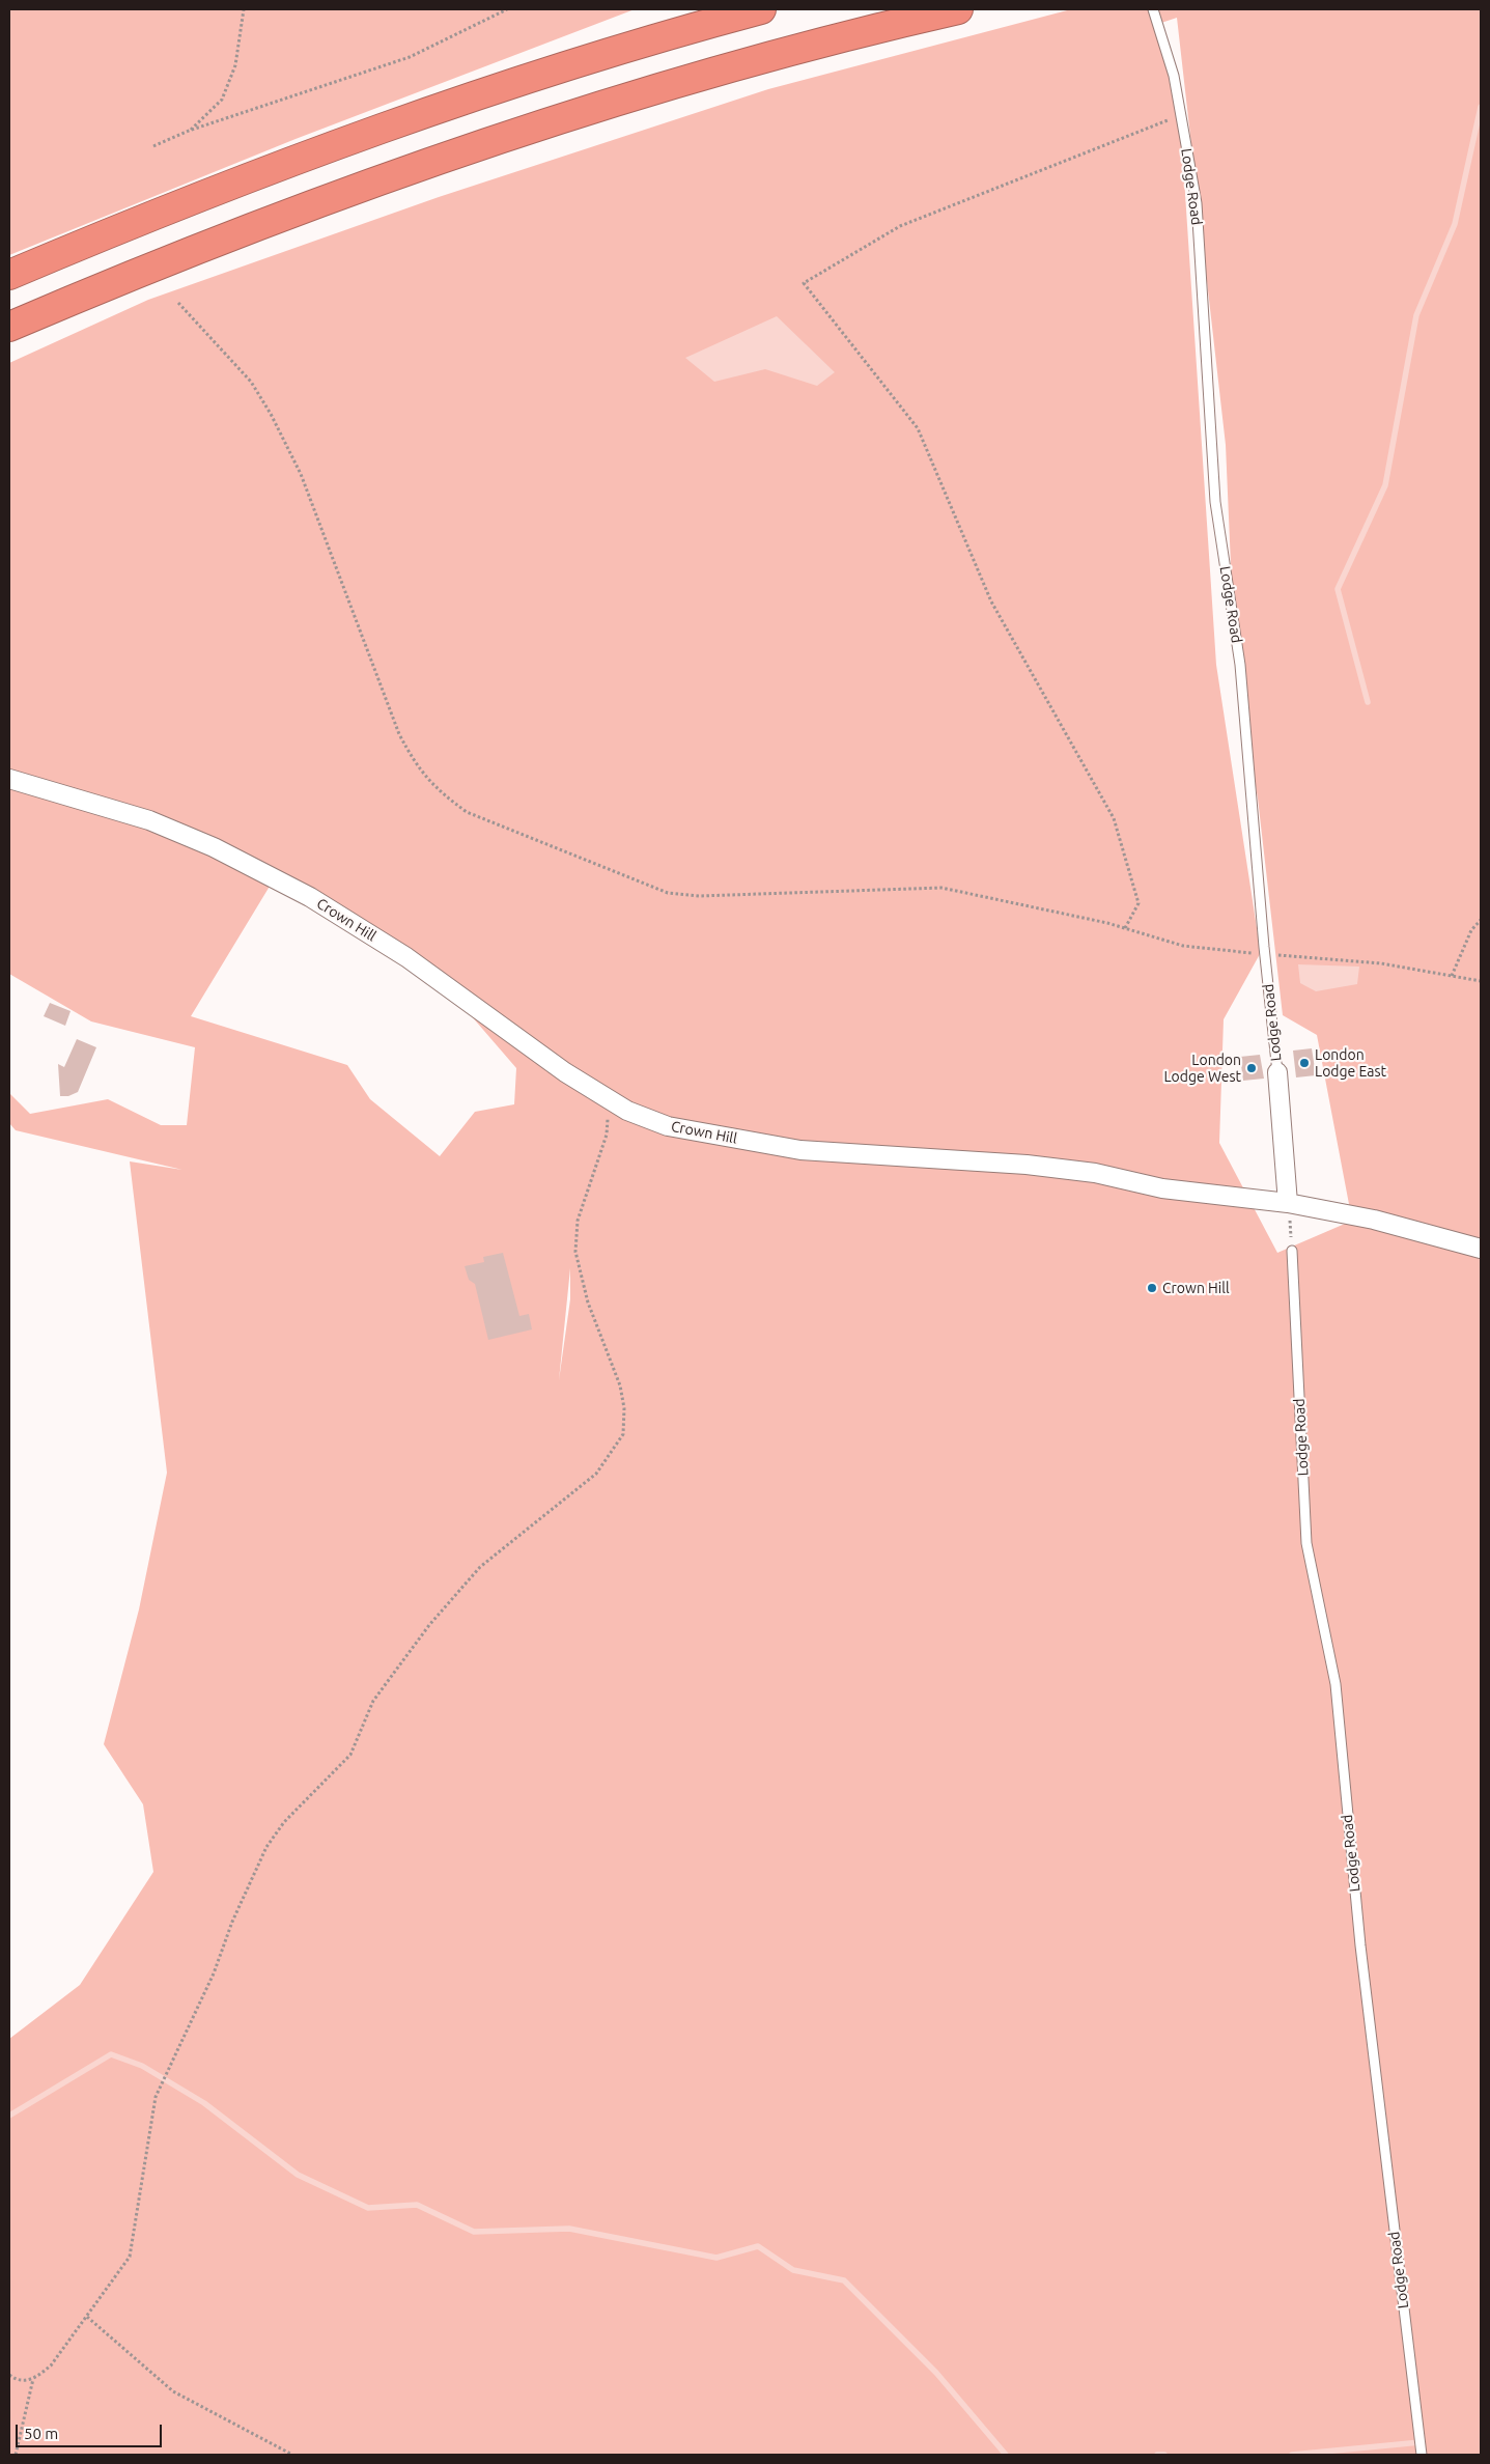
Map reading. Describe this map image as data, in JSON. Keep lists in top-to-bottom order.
{
  "streets": {
    "street": ["Lodge Road", "Crown Hill"]
  },
  "crossings": [
    ["Lodge Road", "Crown Hill"]
  ],
  "places": ["London Lodge East", "London Lodge West", "Crown Hill"],
  "scale_bar": "50 m"
}
